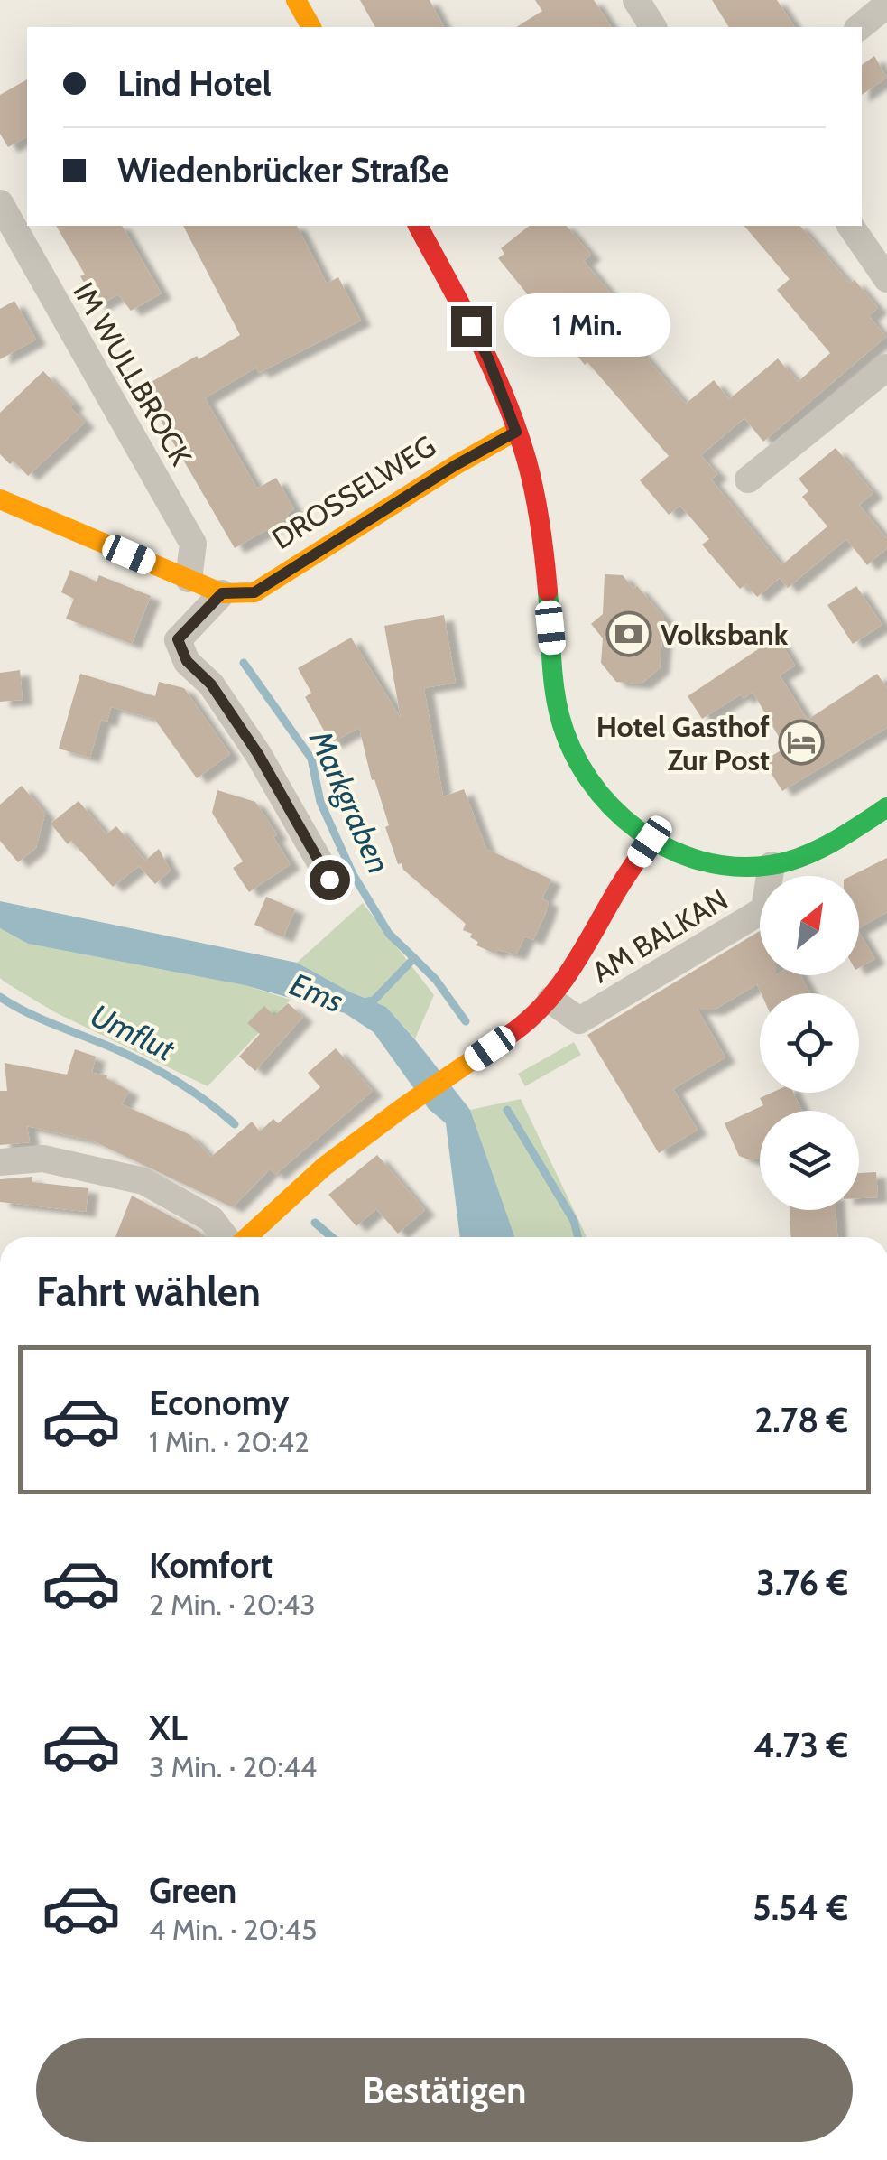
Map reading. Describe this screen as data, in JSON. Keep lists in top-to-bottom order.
{
  "streets": {
    "street": ["IM WULLBROCK", "DROSSELWEG", "AM BALKAN"]
  },
  "water": ["Markgraben", "Ems", "Umflut"],
  "places": {
    "bank": ["Volksbank"],
    "hotel": ["Hotel Gasthof Zur Post"]
  },
  "north": "top right",
  "page": {
    "banner": ["Lind Hotel", "Wiedenbrücker Straße"],
    "bubble": "1 Min.",
    "heading": "Fahrt wählen",
    "list": [
      {
        "name": "Economy",
        "note": "1 Min. · 20:42",
        "value": "2.78 €"
      },
      {
        "name": "Komfort",
        "note": "2 Min. · 20:43",
        "value": "3.76 €"
      },
      {
        "name": "XL",
        "note": "3 Min. · 20:44",
        "value": "4.73 €"
      },
      {
        "name": "Green",
        "note": "4 Min. · 20:45",
        "value": "5.54 €"
      }
    ],
    "buttons": "Bestätigen"
  }
}
